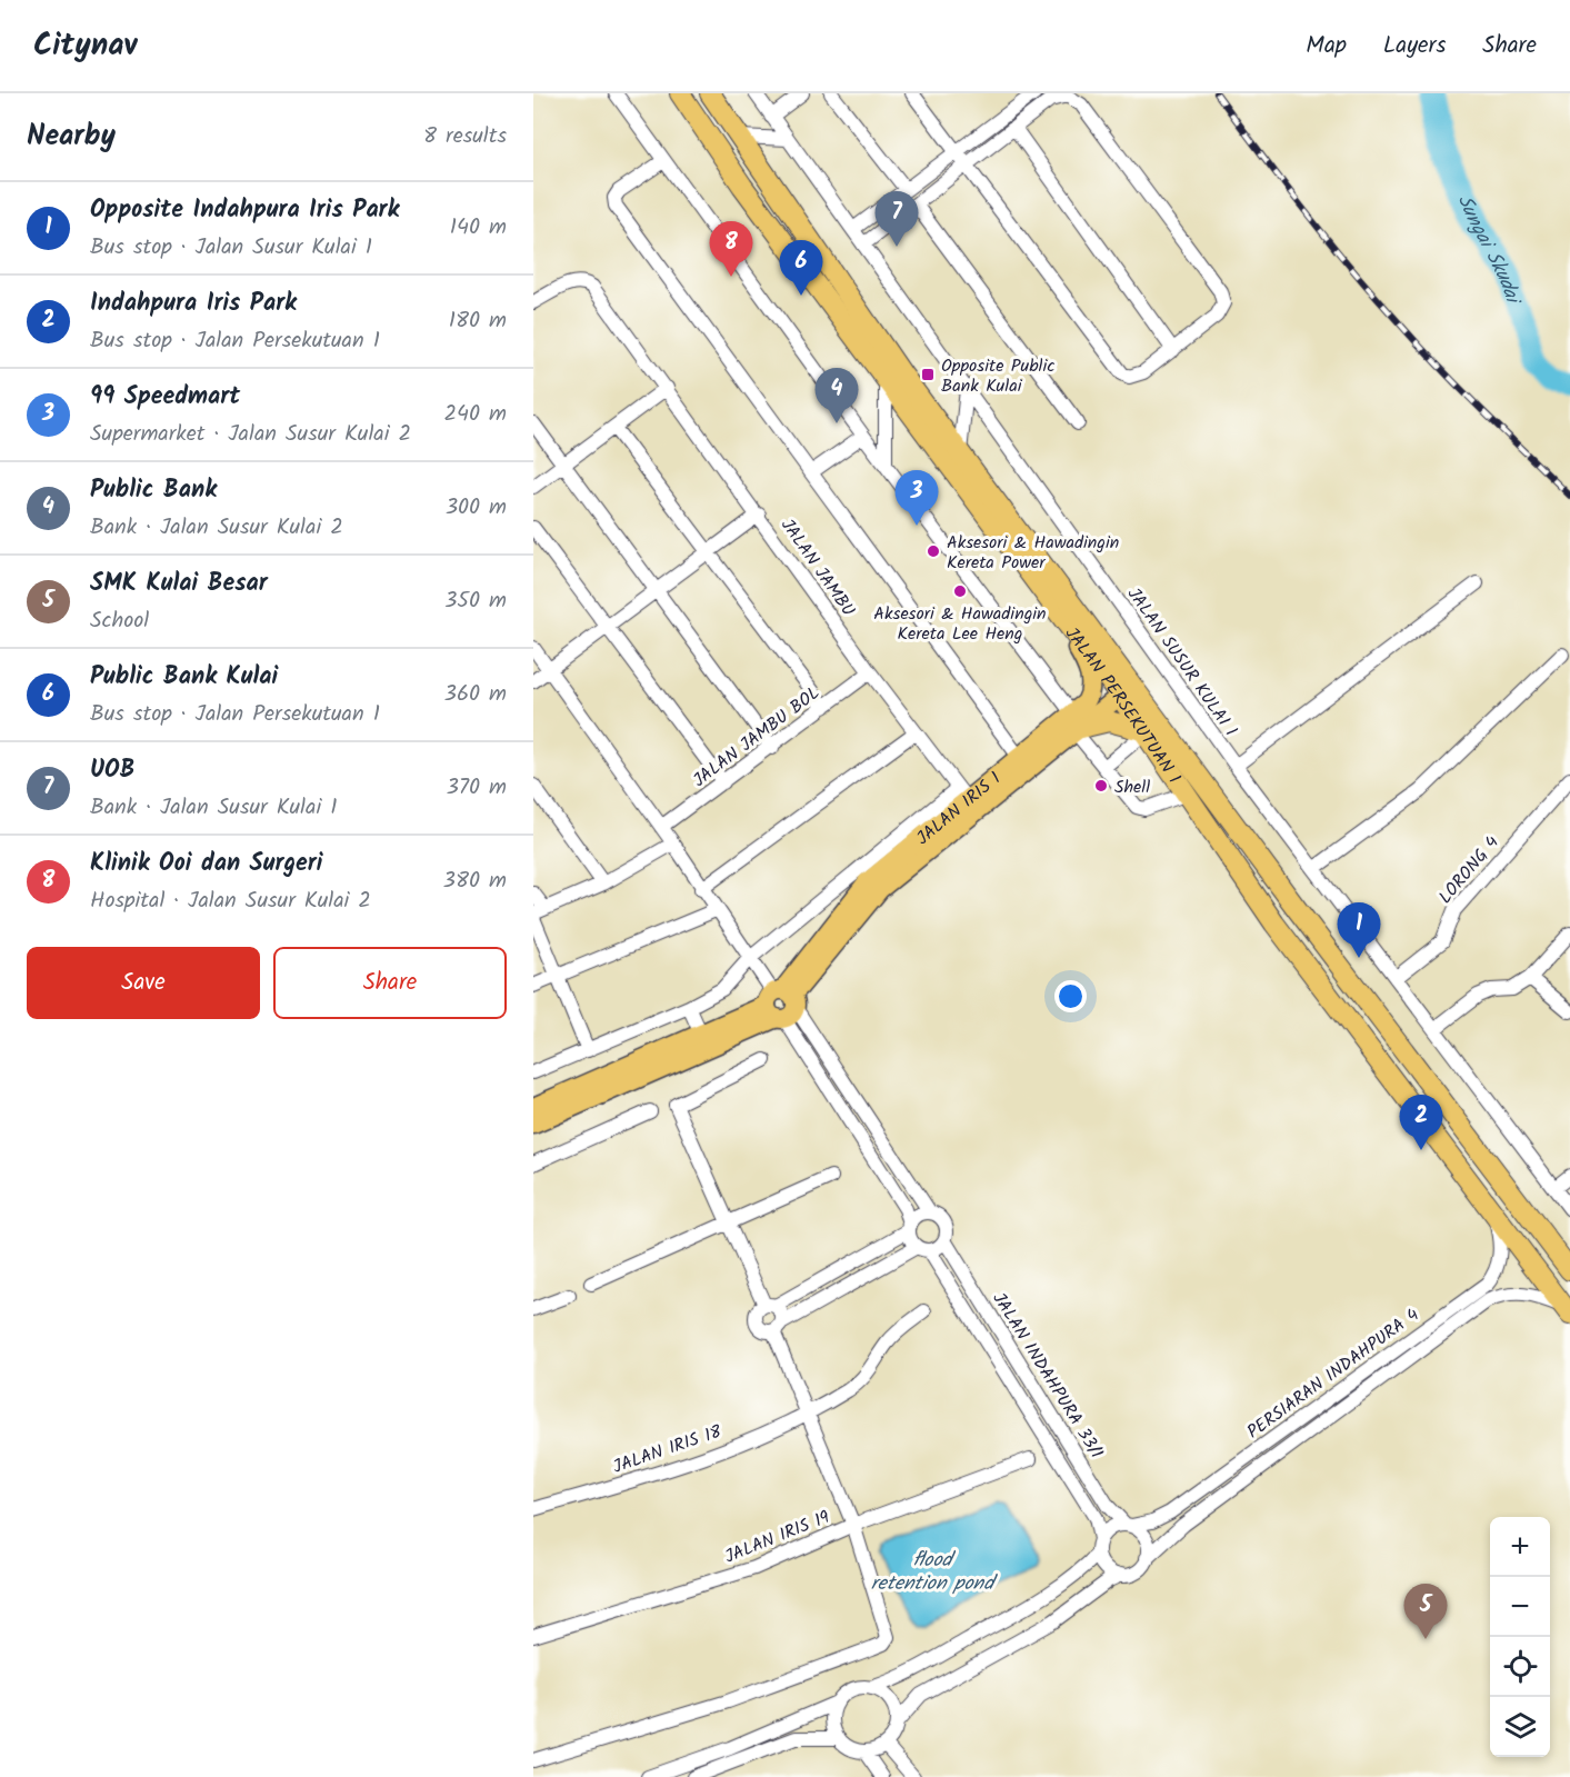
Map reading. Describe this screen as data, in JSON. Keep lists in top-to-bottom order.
{
  "streets": {
    "highway": ["JALAN PERSEKUTUAN 1"],
    "main road": ["JALAN IRIS 1"],
    "street": [
      "JALAN JAMBU",
      "JALAN SUSUR KULAI 1",
      "JALAN JAMBU BOL",
      "LORONG 4",
      "PERSIARAN INDAHPURA 4",
      "JALAN INDAHPURA 33/1",
      "JALAN IRIS 18",
      "JALAN IRIS 19"
    ]
  },
  "crossings": [
    ["JALAN JAMBU", "JALAN JAMBU BOL"],
    ["JALAN JAMBU", "JALAN IRIS 1"],
    ["JALAN SUSUR KULAI 1", "LORONG 4"],
    ["JALAN PERSEKUTUAN 1", "JALAN IRIS 1"],
    ["JALAN PERSEKUTUAN 1", "PERSIARAN INDAHPURA 4"],
    ["PERSIARAN INDAHPURA 4", "JALAN INDAHPURA 33/1"]
  ],
  "water": ["Sungai Skudai", "flood retention pond"],
  "places": {
    "transit": ["Opposite Public Bank Kulai"],
    "other": ["Aksesori & Hawadingin Kereta Power", "Aksesori & Hawadingin Kereta Lee Heng", "Shell"]
  },
  "page": {
    "header": "Citynav",
    "nav": ["Map", "Layers", "Share"],
    "heading": ["Nearby", "8 results"],
    "list": [
      {
        "mark": "1",
        "name": "Opposite Indahpura Iris Park",
        "note": "Bus stop · Jalan Susur Kulai 1",
        "value": "140 m"
      },
      {
        "mark": "2",
        "name": "Indahpura Iris Park",
        "note": "Bus stop · Jalan Persekutuan 1",
        "value": "180 m"
      },
      {
        "mark": "3",
        "name": "99 Speedmart",
        "note": "Supermarket · Jalan Susur Kulai 2",
        "value": "240 m"
      },
      {
        "mark": "4",
        "name": "Public Bank",
        "note": "Bank · Jalan Susur Kulai 2",
        "value": "300 m"
      },
      {
        "mark": "5",
        "name": "SMK Kulai Besar",
        "note": "School",
        "value": "350 m"
      },
      {
        "mark": "6",
        "name": "Public Bank Kulai",
        "note": "Bus stop · Jalan Persekutuan 1",
        "value": "360 m"
      },
      {
        "mark": "7",
        "name": "UOB",
        "note": "Bank · Jalan Susur Kulai 1",
        "value": "370 m"
      },
      {
        "mark": "8",
        "name": "Klinik Ooi dan Surgeri",
        "note": "Hospital · Jalan Susur Kulai 2",
        "value": "380 m"
      }
    ],
    "pins": [
      "7",
      "8",
      "6",
      "4",
      "3",
      "1",
      "2",
      "5"
    ],
    "buttons": ["Save", "Share"],
    "map_buttons": ["+", "−"]
  }
}
